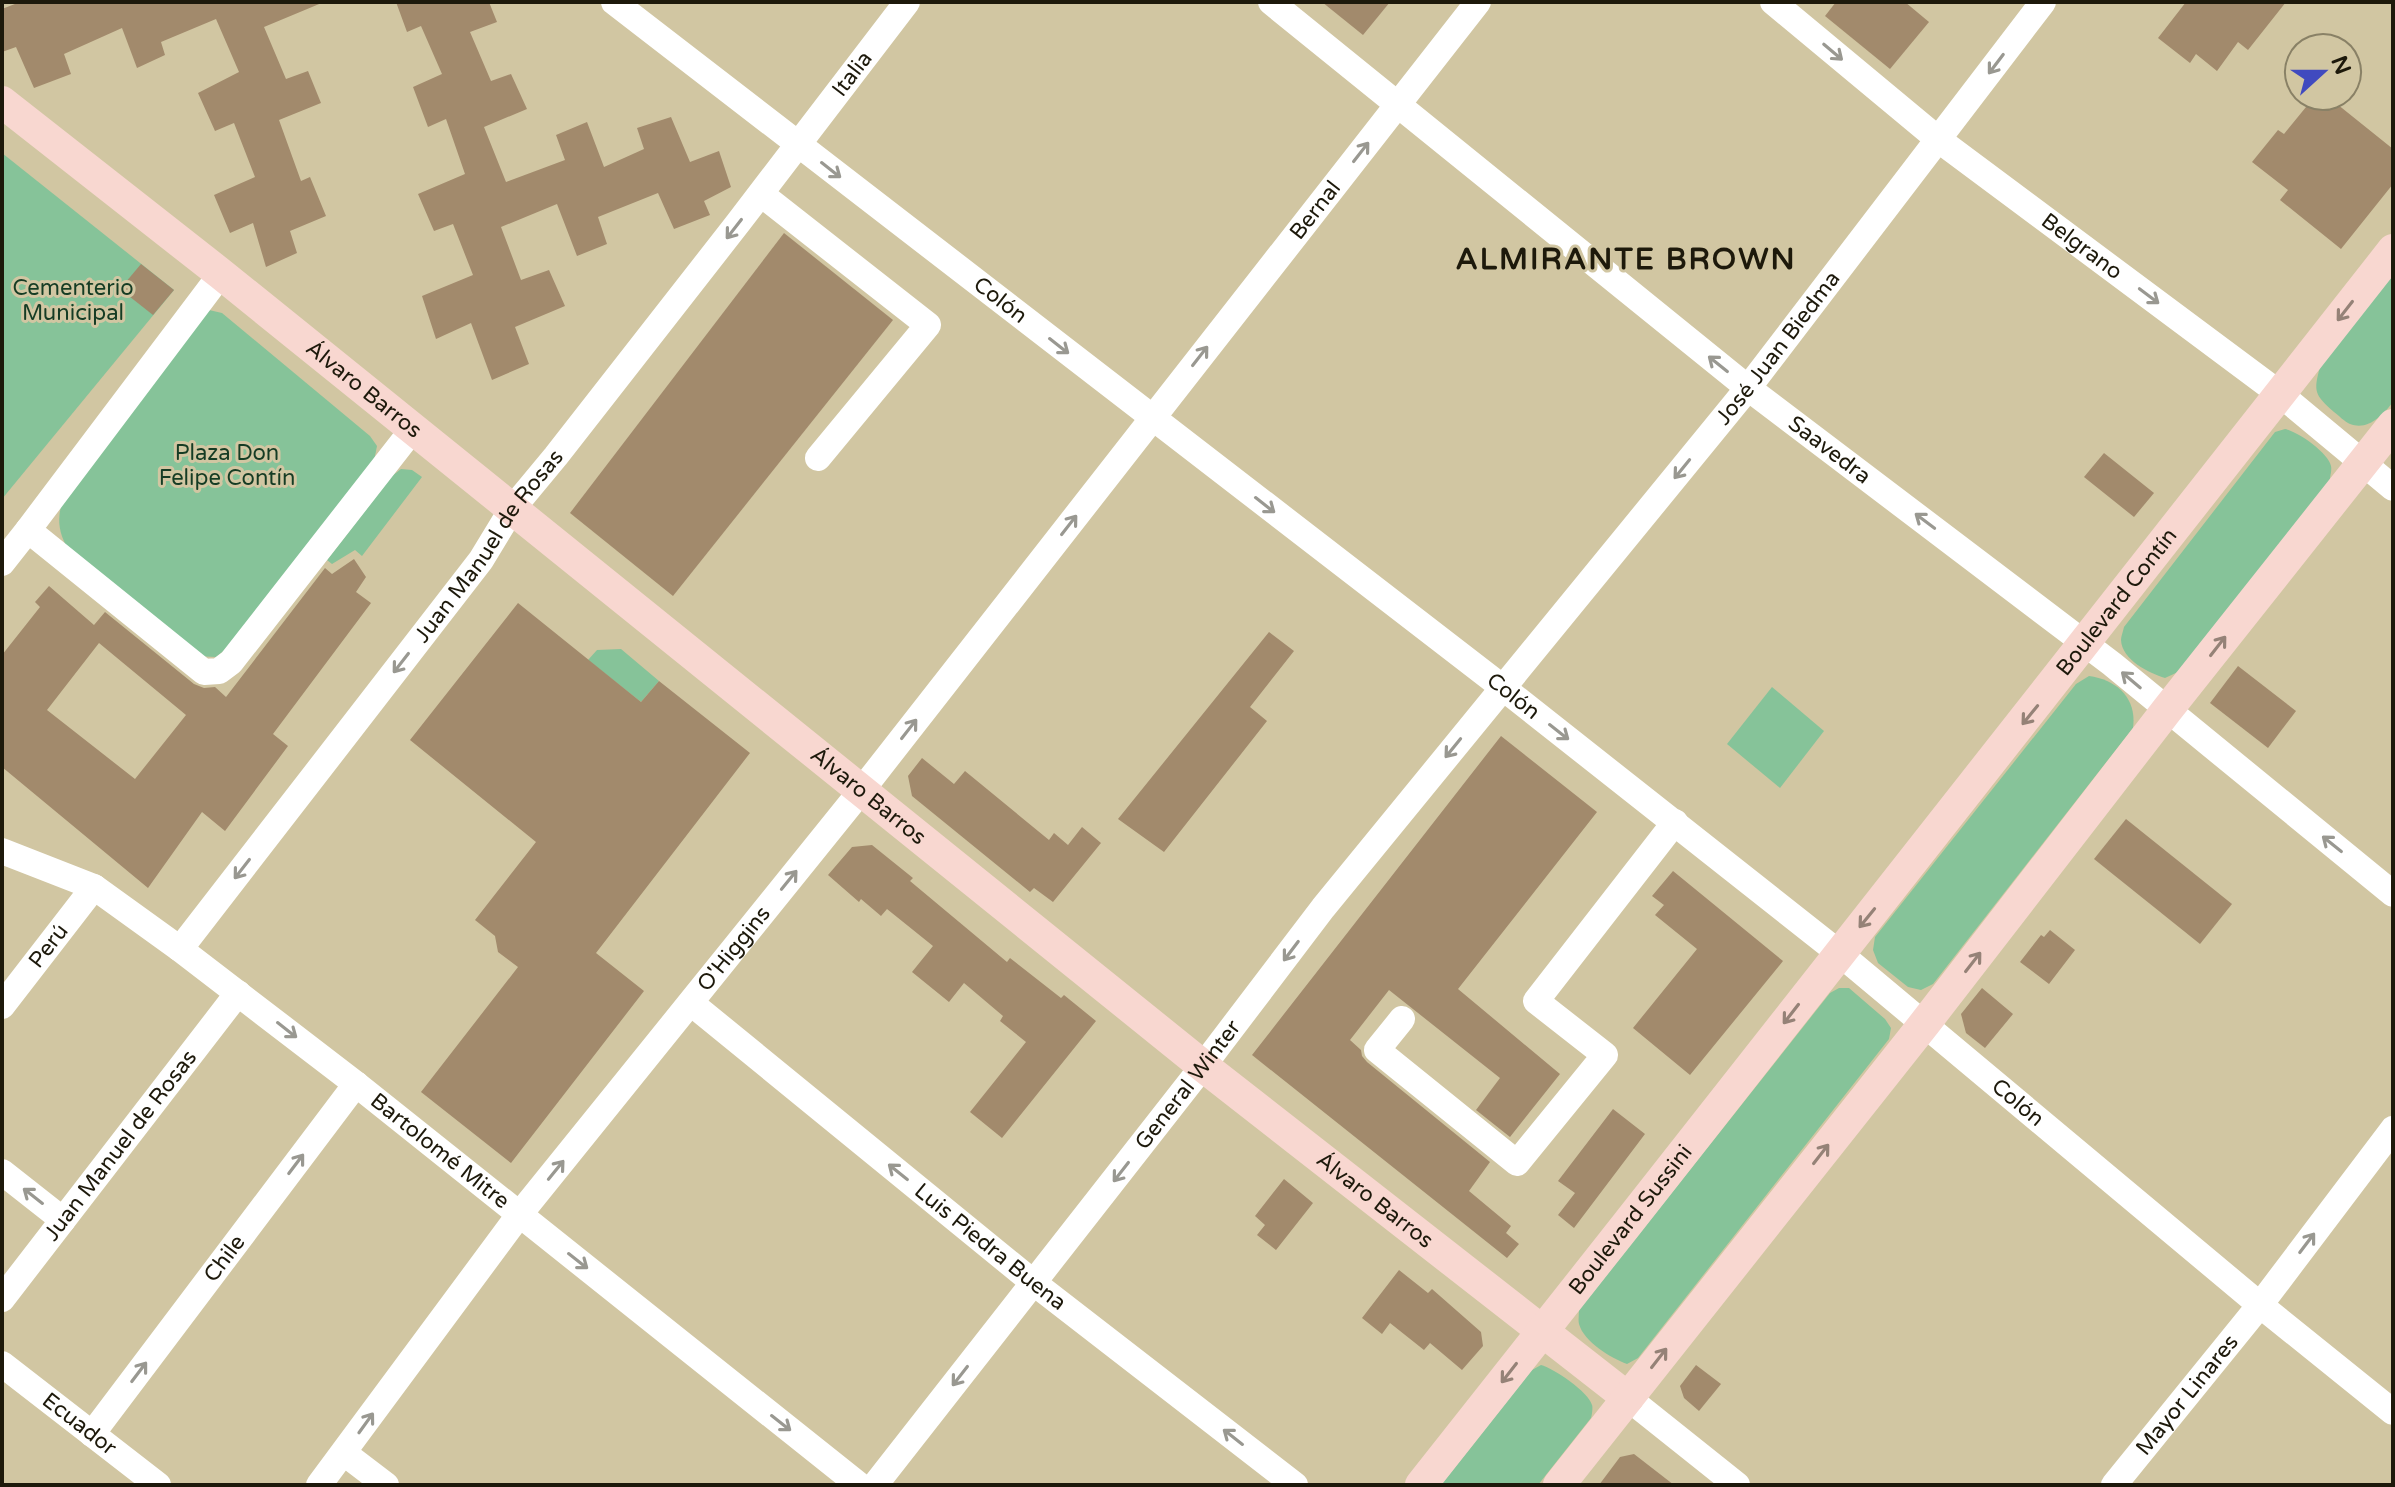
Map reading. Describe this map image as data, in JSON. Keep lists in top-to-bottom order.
{
  "streets": {
    "main road": ["Álvaro Barros", "Boulevard Contín", "Boulevard Sussini"],
    "street": [
      "Italia",
      "Bernal",
      "Belgrano",
      "Colón",
      "José Juan Biedma",
      "Saavedra",
      "Juan Manuel de Rosas",
      "Perú",
      "O'Higgins",
      "General Winter",
      "Bartolomé Mitre",
      "Luis Piedra Buena",
      "Chile",
      "Mayor Linares",
      "Ecuador"
    ]
  },
  "crossings": [
    ["Italia", "Colón"],
    ["Italia", "Juan Manuel de Rosas"],
    ["Bernal", "Colón"],
    ["Bernal", "Saavedra"],
    ["Bernal", "O'Higgins"],
    ["Belgrano", "José Juan Biedma"],
    ["Belgrano", "Boulevard Contín"],
    ["Colón", "José Juan Biedma"],
    ["Colón", "Juan Manuel de Rosas"],
    ["Colón", "Boulevard Contín"],
    ["Colón", "O'Higgins"],
    ["Colón", "General Winter"],
    ["Colón", "Boulevard Sussini"],
    ["Colón", "Mayor Linares"],
    ["José Juan Biedma", "Saavedra"],
    ["José Juan Biedma", "General Winter"],
    ["Álvaro Barros", "Juan Manuel de Rosas"],
    ["Álvaro Barros", "O'Higgins"],
    ["Álvaro Barros", "General Winter"],
    ["Álvaro Barros", "Boulevard Sussini"],
    ["Saavedra", "Boulevard Contín"],
    ["Juan Manuel de Rosas", "Bartolomé Mitre"],
    ["Boulevard Contín", "Boulevard Sussini"],
    ["Perú", "Bartolomé Mitre"],
    ["O'Higgins", "Bartolomé Mitre"],
    ["O'Higgins", "Luis Piedra Buena"],
    ["General Winter", "Luis Piedra Buena"],
    ["Bartolomé Mitre", "Chile"],
    ["Chile", "Ecuador"]
  ],
  "one_way": [
    "Bernal",
    "Belgrano",
    "Colón",
    "José Juan Biedma",
    "Saavedra",
    "Juan Manuel de Rosas",
    "O'Higgins",
    "General Winter",
    "Bartolomé Mitre",
    "Luis Piedra Buena",
    "Chile",
    "Mayor Linares"
  ],
  "districts": ["ALMIRANTE BROWN"],
  "parks": ["Cementerio Municipal", "Plaza Don Felipe Contín"],
  "north": "right"
}
